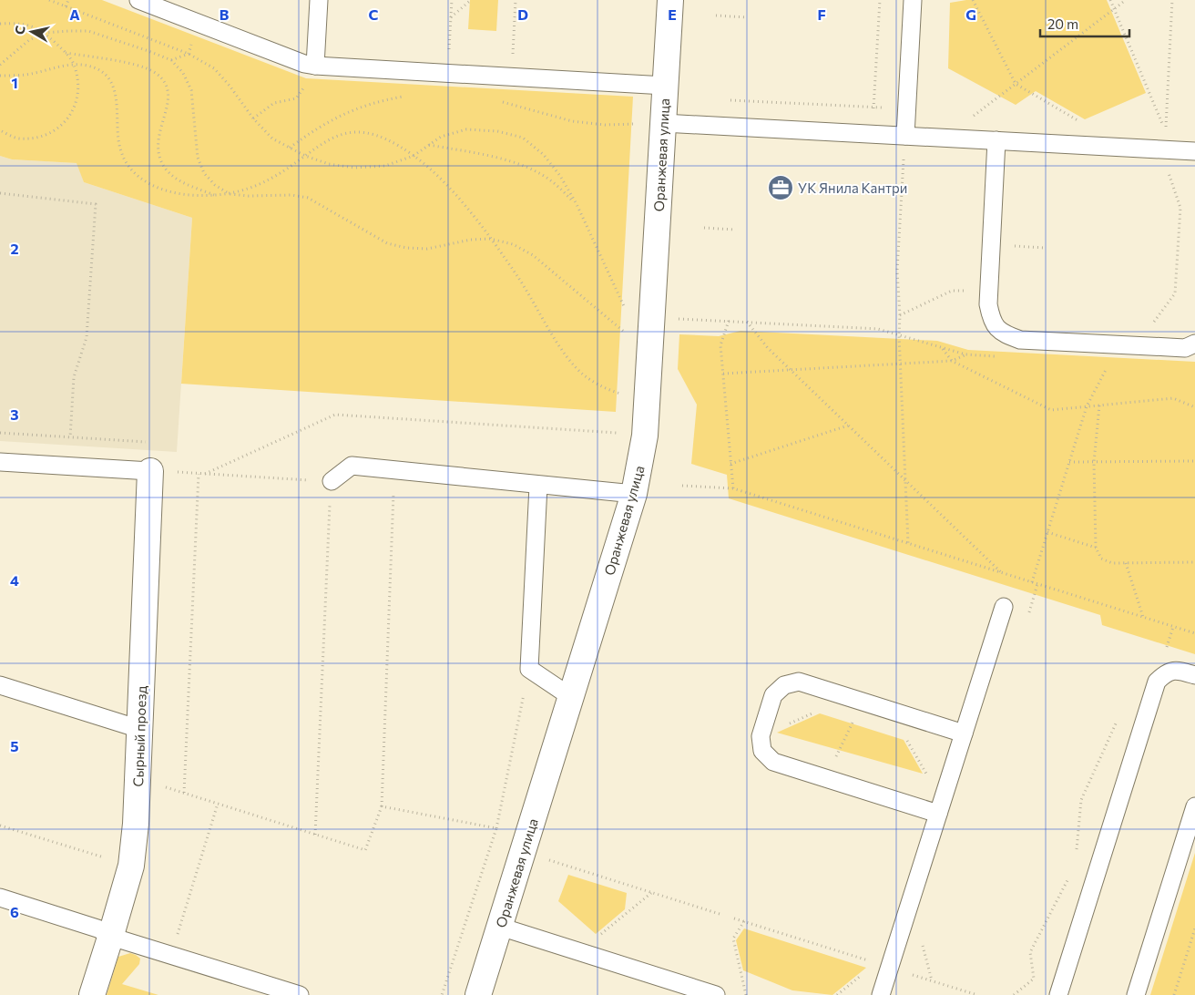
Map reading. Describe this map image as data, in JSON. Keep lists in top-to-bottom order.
{
  "streets": {
    "street": ["Оранжевая улица", "Сырный проезд"]
  },
  "places": {
    "office": ["УК Янила Кантри"]
  },
  "scale_bar": "20 m",
  "north": "left",
  "grid": {
    "columns": [
      "A",
      "B",
      "C",
      "D",
      "E",
      "F",
      "G"
    ],
    "rows": [
      "1",
      "2",
      "3",
      "4",
      "5",
      "6"
    ]
  }
}
